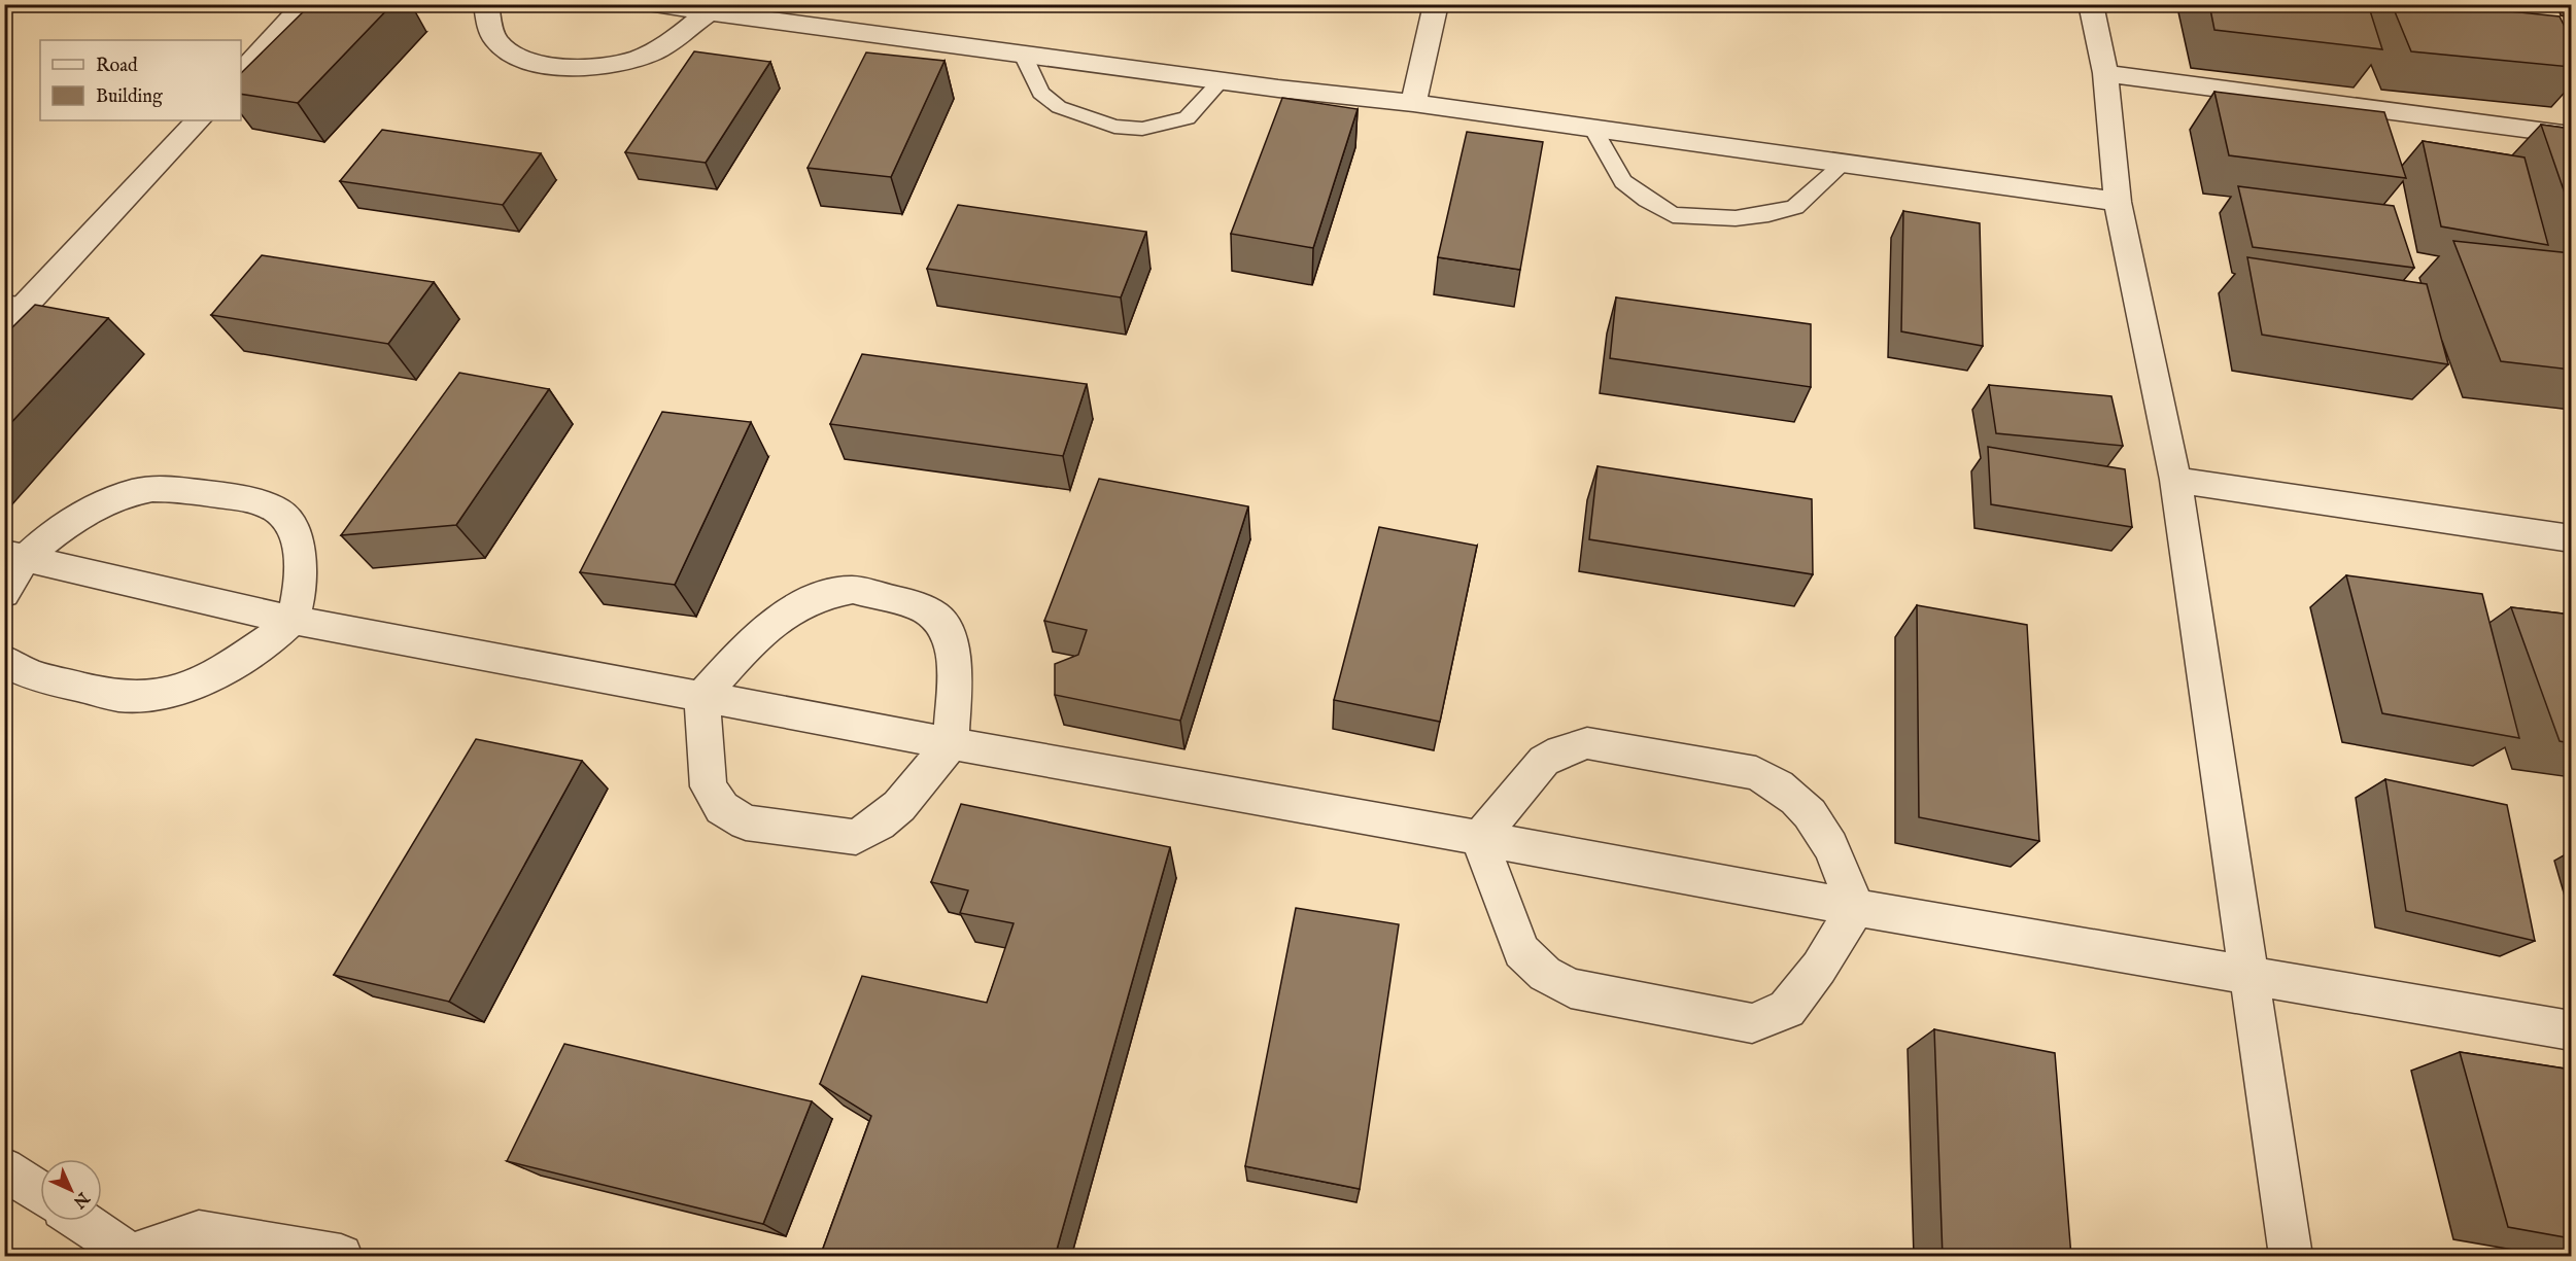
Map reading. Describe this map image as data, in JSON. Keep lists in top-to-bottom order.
{
  "legend": ["Road", "Building"],
  "north": "bottom right"
}
